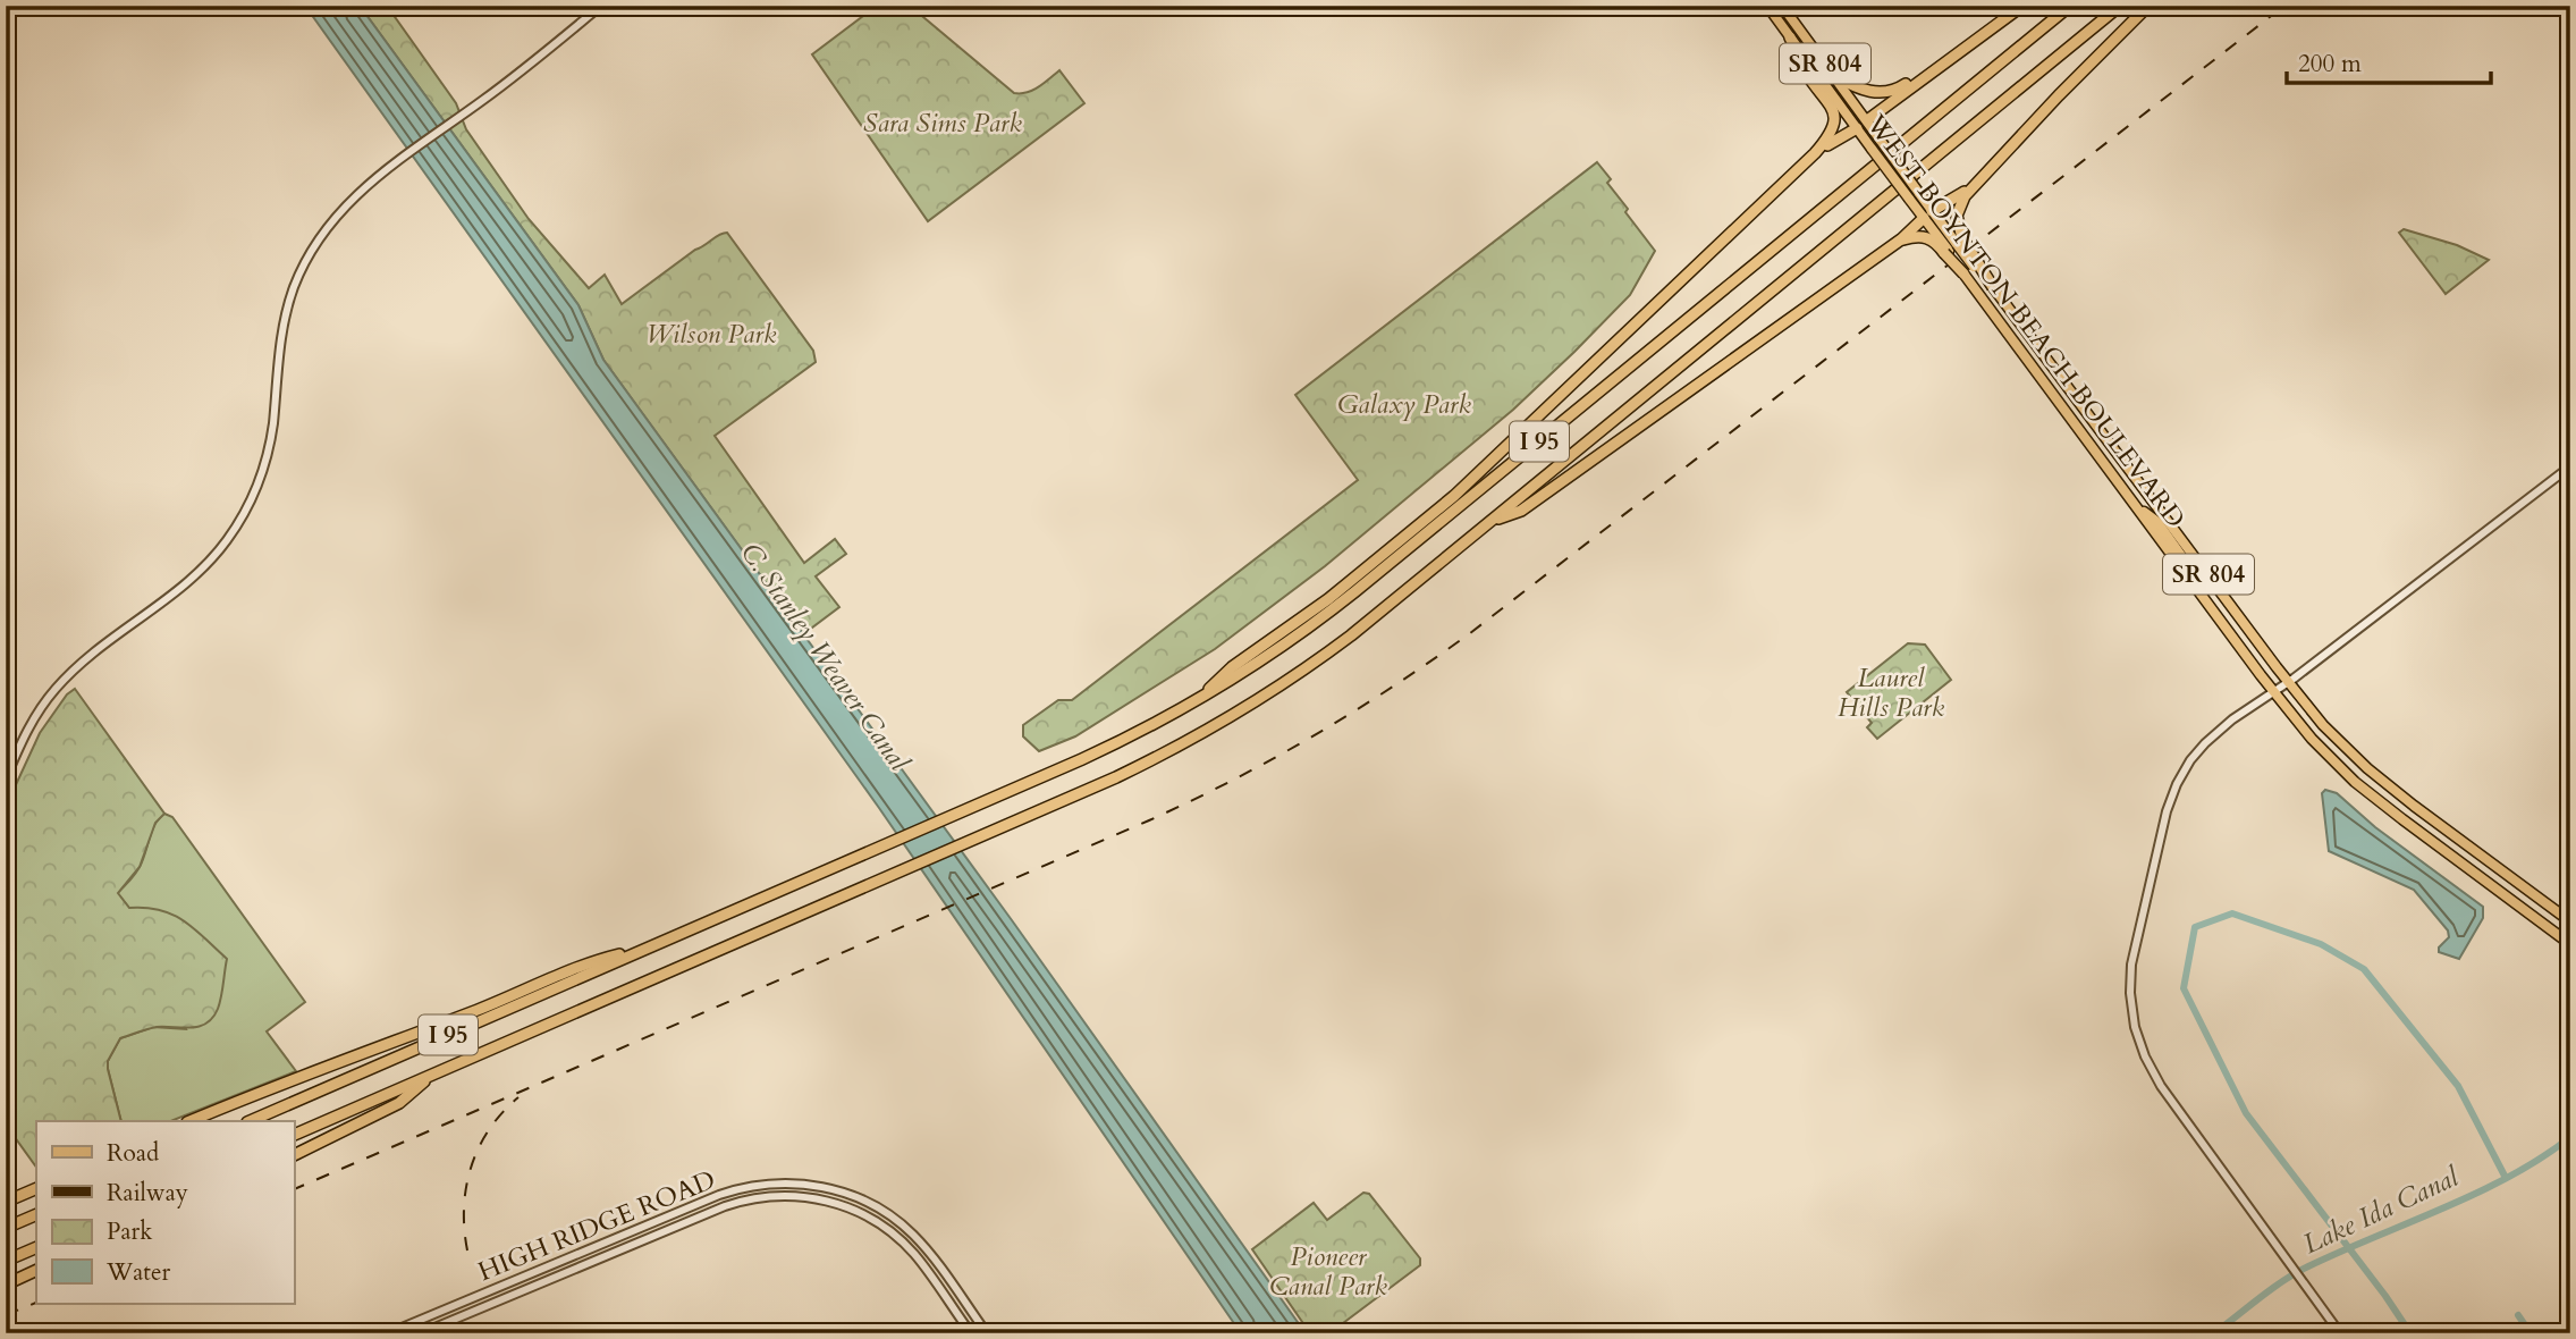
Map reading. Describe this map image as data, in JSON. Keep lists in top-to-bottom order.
{
  "streets": {
    "highway": ["I 95"],
    "main road": ["SR 804", "WEST BOYNTON BEACH BOULEVARD"],
    "street": ["HIGH RIDGE ROAD"]
  },
  "water": ["C. Stanley Weaver Canal", "Lake Ida Canal"],
  "parks": [
    "Sara Sims Park",
    "Wilson Park",
    "Galaxy Park",
    "Laurel Hills Park",
    "Pioneer Canal Park"
  ],
  "legend": [
    "Road",
    "Railway",
    "Park",
    "Water"
  ],
  "scale_bar": "200 m"
}
